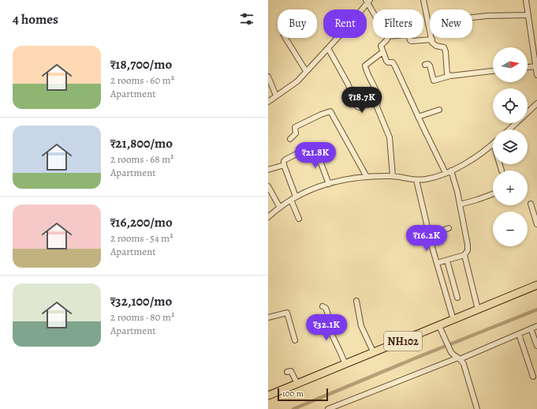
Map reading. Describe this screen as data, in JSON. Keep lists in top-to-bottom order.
{
  "streets": {
    "highway": ["NH102"]
  },
  "scale_bar": "100 m",
  "north": "right",
  "page": {
    "heading": "4 homes",
    "chip": [
      "Buy",
      "Rent",
      "Filters",
      "New"
    ],
    "list": [
      {
        "name": "₹18,700/mo",
        "note": "2 rooms · 60 m² · Apartment"
      },
      {
        "name": "₹21,800/mo",
        "note": "2 rooms · 68 m² · Apartment"
      },
      {
        "name": "₹16,200/mo",
        "note": "2 rooms · 54 m² · Apartment"
      },
      {
        "name": "₹32,100/mo",
        "note": "2 rooms · 80 m² · Apartment"
      }
    ],
    "map_buttons": ["+", "−"],
    "price": [
      "₹18.7K",
      "₹21.8K",
      "₹16.2K",
      "₹32.1K"
    ],
    "scale": "100 m"
  }
}
